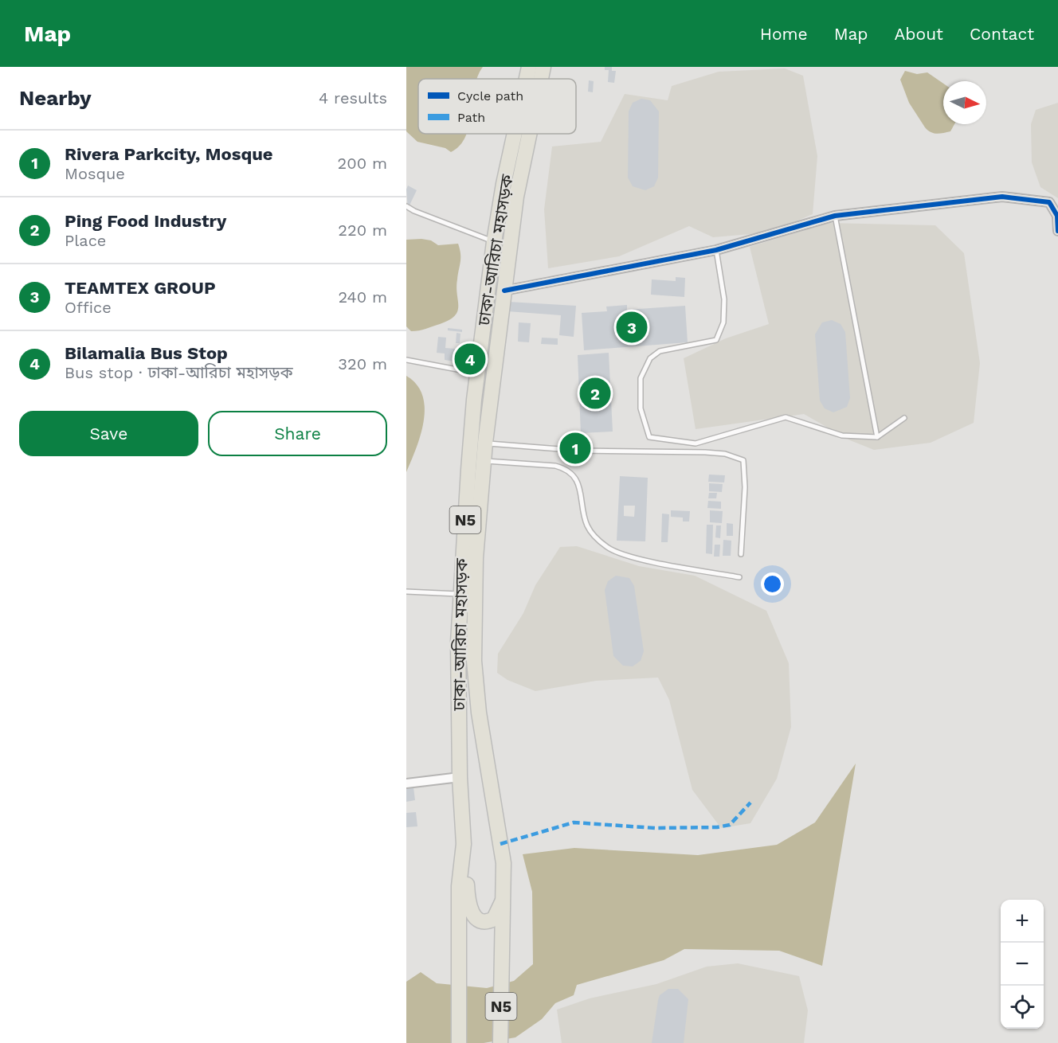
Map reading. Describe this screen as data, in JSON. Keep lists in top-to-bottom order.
{
  "streets": {
    "highway": ["ঢাকা-আরিচা মহাসড়ক", "N5"]
  },
  "legend": ["Cycle path", "Path"],
  "north": "right",
  "page": {
    "header": "Map",
    "nav": [
      "Home",
      "Map",
      "About",
      "Contact"
    ],
    "heading": ["Nearby", "4 results"],
    "list": [
      {
        "mark": "1",
        "name": "Rivera Parkcity, Mosque",
        "note": "Mosque",
        "value": "200 m"
      },
      {
        "mark": "2",
        "name": "Ping Food Industry",
        "note": "Place",
        "value": "220 m"
      },
      {
        "mark": "3",
        "name": "TEAMTEX GROUP",
        "note": "Office",
        "value": "240 m"
      },
      {
        "mark": "4",
        "name": "Bilamalia Bus Stop",
        "note": "Bus stop · ঢাকা-আরিচা মহাসড়ক",
        "value": "320 m"
      }
    ],
    "pins": [
      "3",
      "4",
      "2",
      "1"
    ],
    "buttons": ["Save", "Share"],
    "map_buttons": ["+", "−"]
  }
}
